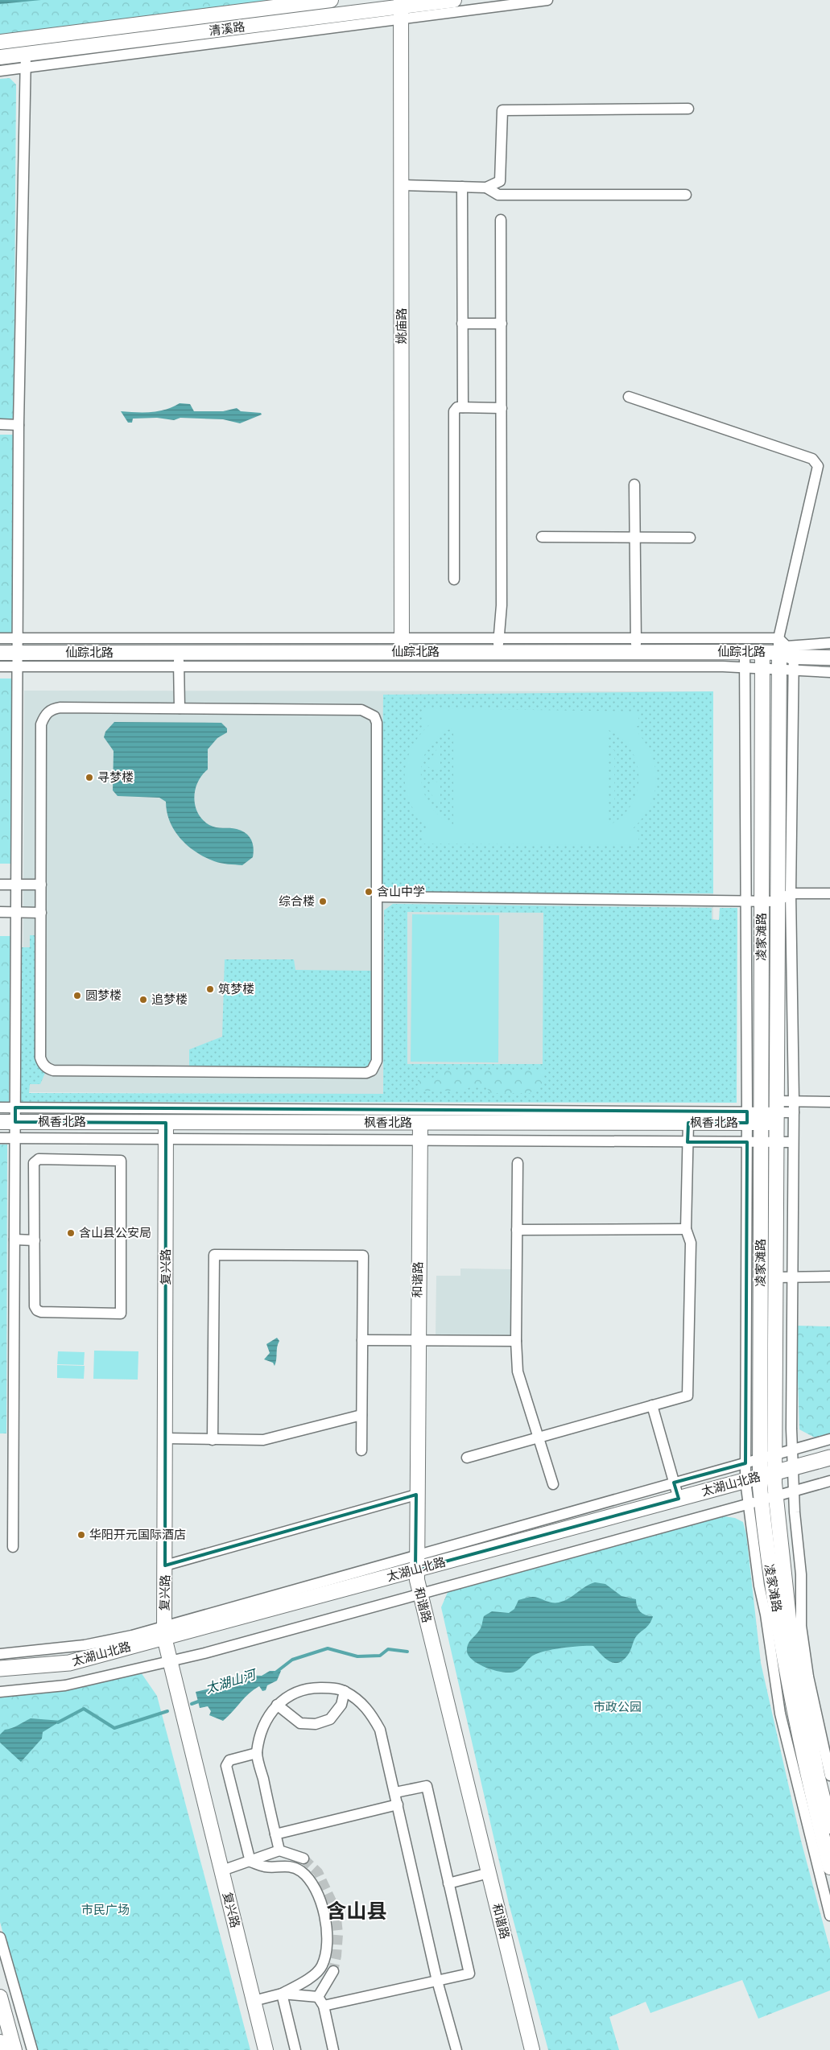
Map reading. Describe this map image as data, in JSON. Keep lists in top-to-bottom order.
{
  "streets": {
    "main road": [
      "清溪路",
      "姚庙路",
      "仙踪北路",
      "凌家滩路",
      "枫香北路",
      "复兴路",
      "和谐路",
      "太湖山北路"
    ]
  },
  "crossings": [
    ["清溪路", "姚庙路"],
    ["姚庙路", "仙踪北路"],
    ["仙踪北路", "凌家滩路"],
    ["凌家滩路", "枫香北路"],
    ["凌家滩路", "太湖山北路"],
    ["枫香北路", "复兴路"],
    ["枫香北路", "和谐路"],
    ["复兴路", "太湖山北路"],
    ["和谐路", "太湖山北路"]
  ],
  "districts": ["含山县"],
  "water": ["太湖山河"],
  "parks": ["市政公园", "市民广场"],
  "places": [
    "寻梦楼",
    "含山中学",
    "综合楼",
    "筑梦楼",
    "圆梦楼",
    "追梦楼",
    "含山县公安局",
    "华阳开元国际酒店"
  ]
}
